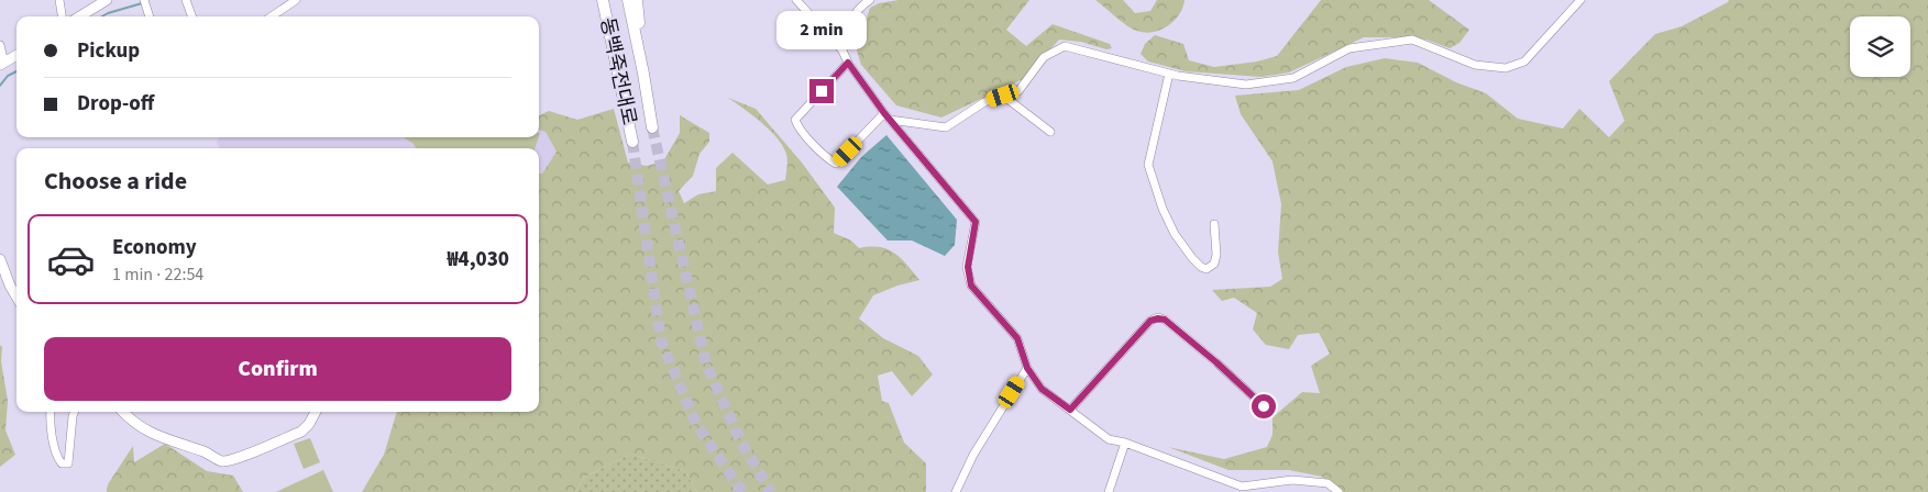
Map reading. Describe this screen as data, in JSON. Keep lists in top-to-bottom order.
{
  "streets": {
    "main road": ["동백죽전대로"]
  },
  "page": {
    "bubble": "2 min",
    "banner": ["Pickup", "Drop-off"],
    "heading": "Choose a ride",
    "list": [
      {
        "name": "Economy",
        "note": "1 min · 22:54",
        "value": "₩4,030"
      }
    ],
    "buttons": "Confirm"
  }
}
